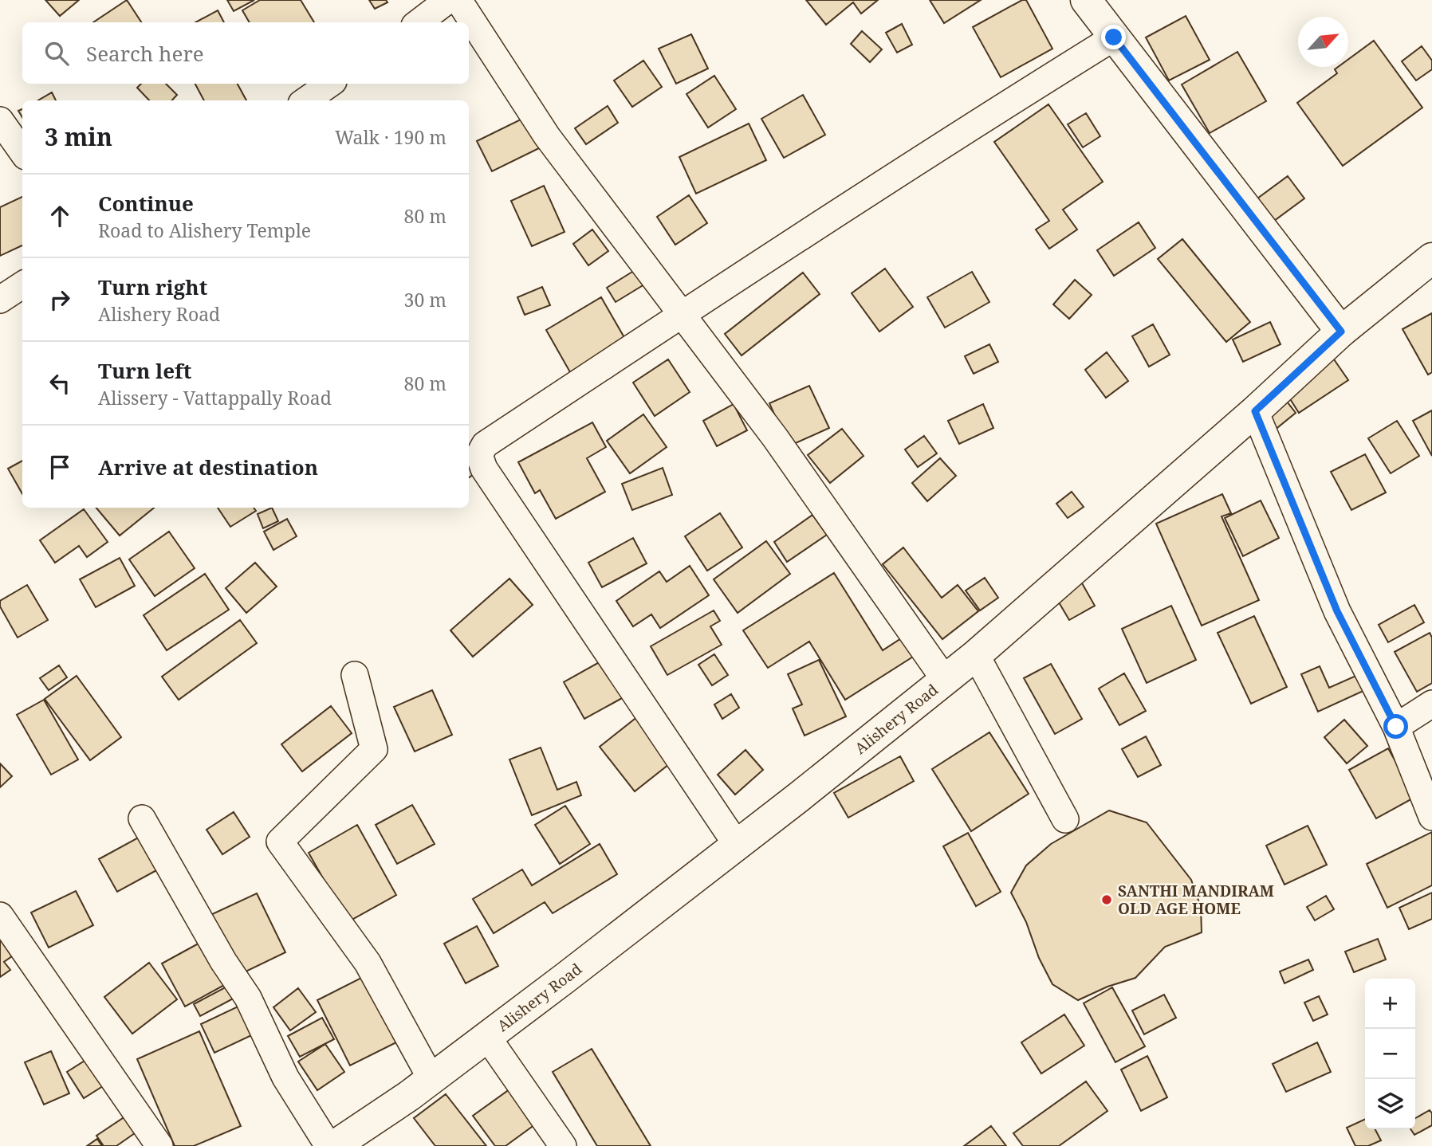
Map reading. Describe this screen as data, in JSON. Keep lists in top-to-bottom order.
{
  "streets": {
    "main road": ["Alishery Road"]
  },
  "places": ["SANTHI MANDIRAM OLD AGE HOME"],
  "north": "top right",
  "page": {
    "search": "Search here",
    "heading": ["3 min", "Walk · 190 m"],
    "list": [
      ["Continue", "Road to Alishery Temple", "80 m"],
      ["Turn right", "Alishery Road", "30 m"],
      ["Turn left", "Alissery - Vattappally Road", "80 m"],
      "Arrive at destination"
    ],
    "map_buttons": ["+", "−"]
  }
}
